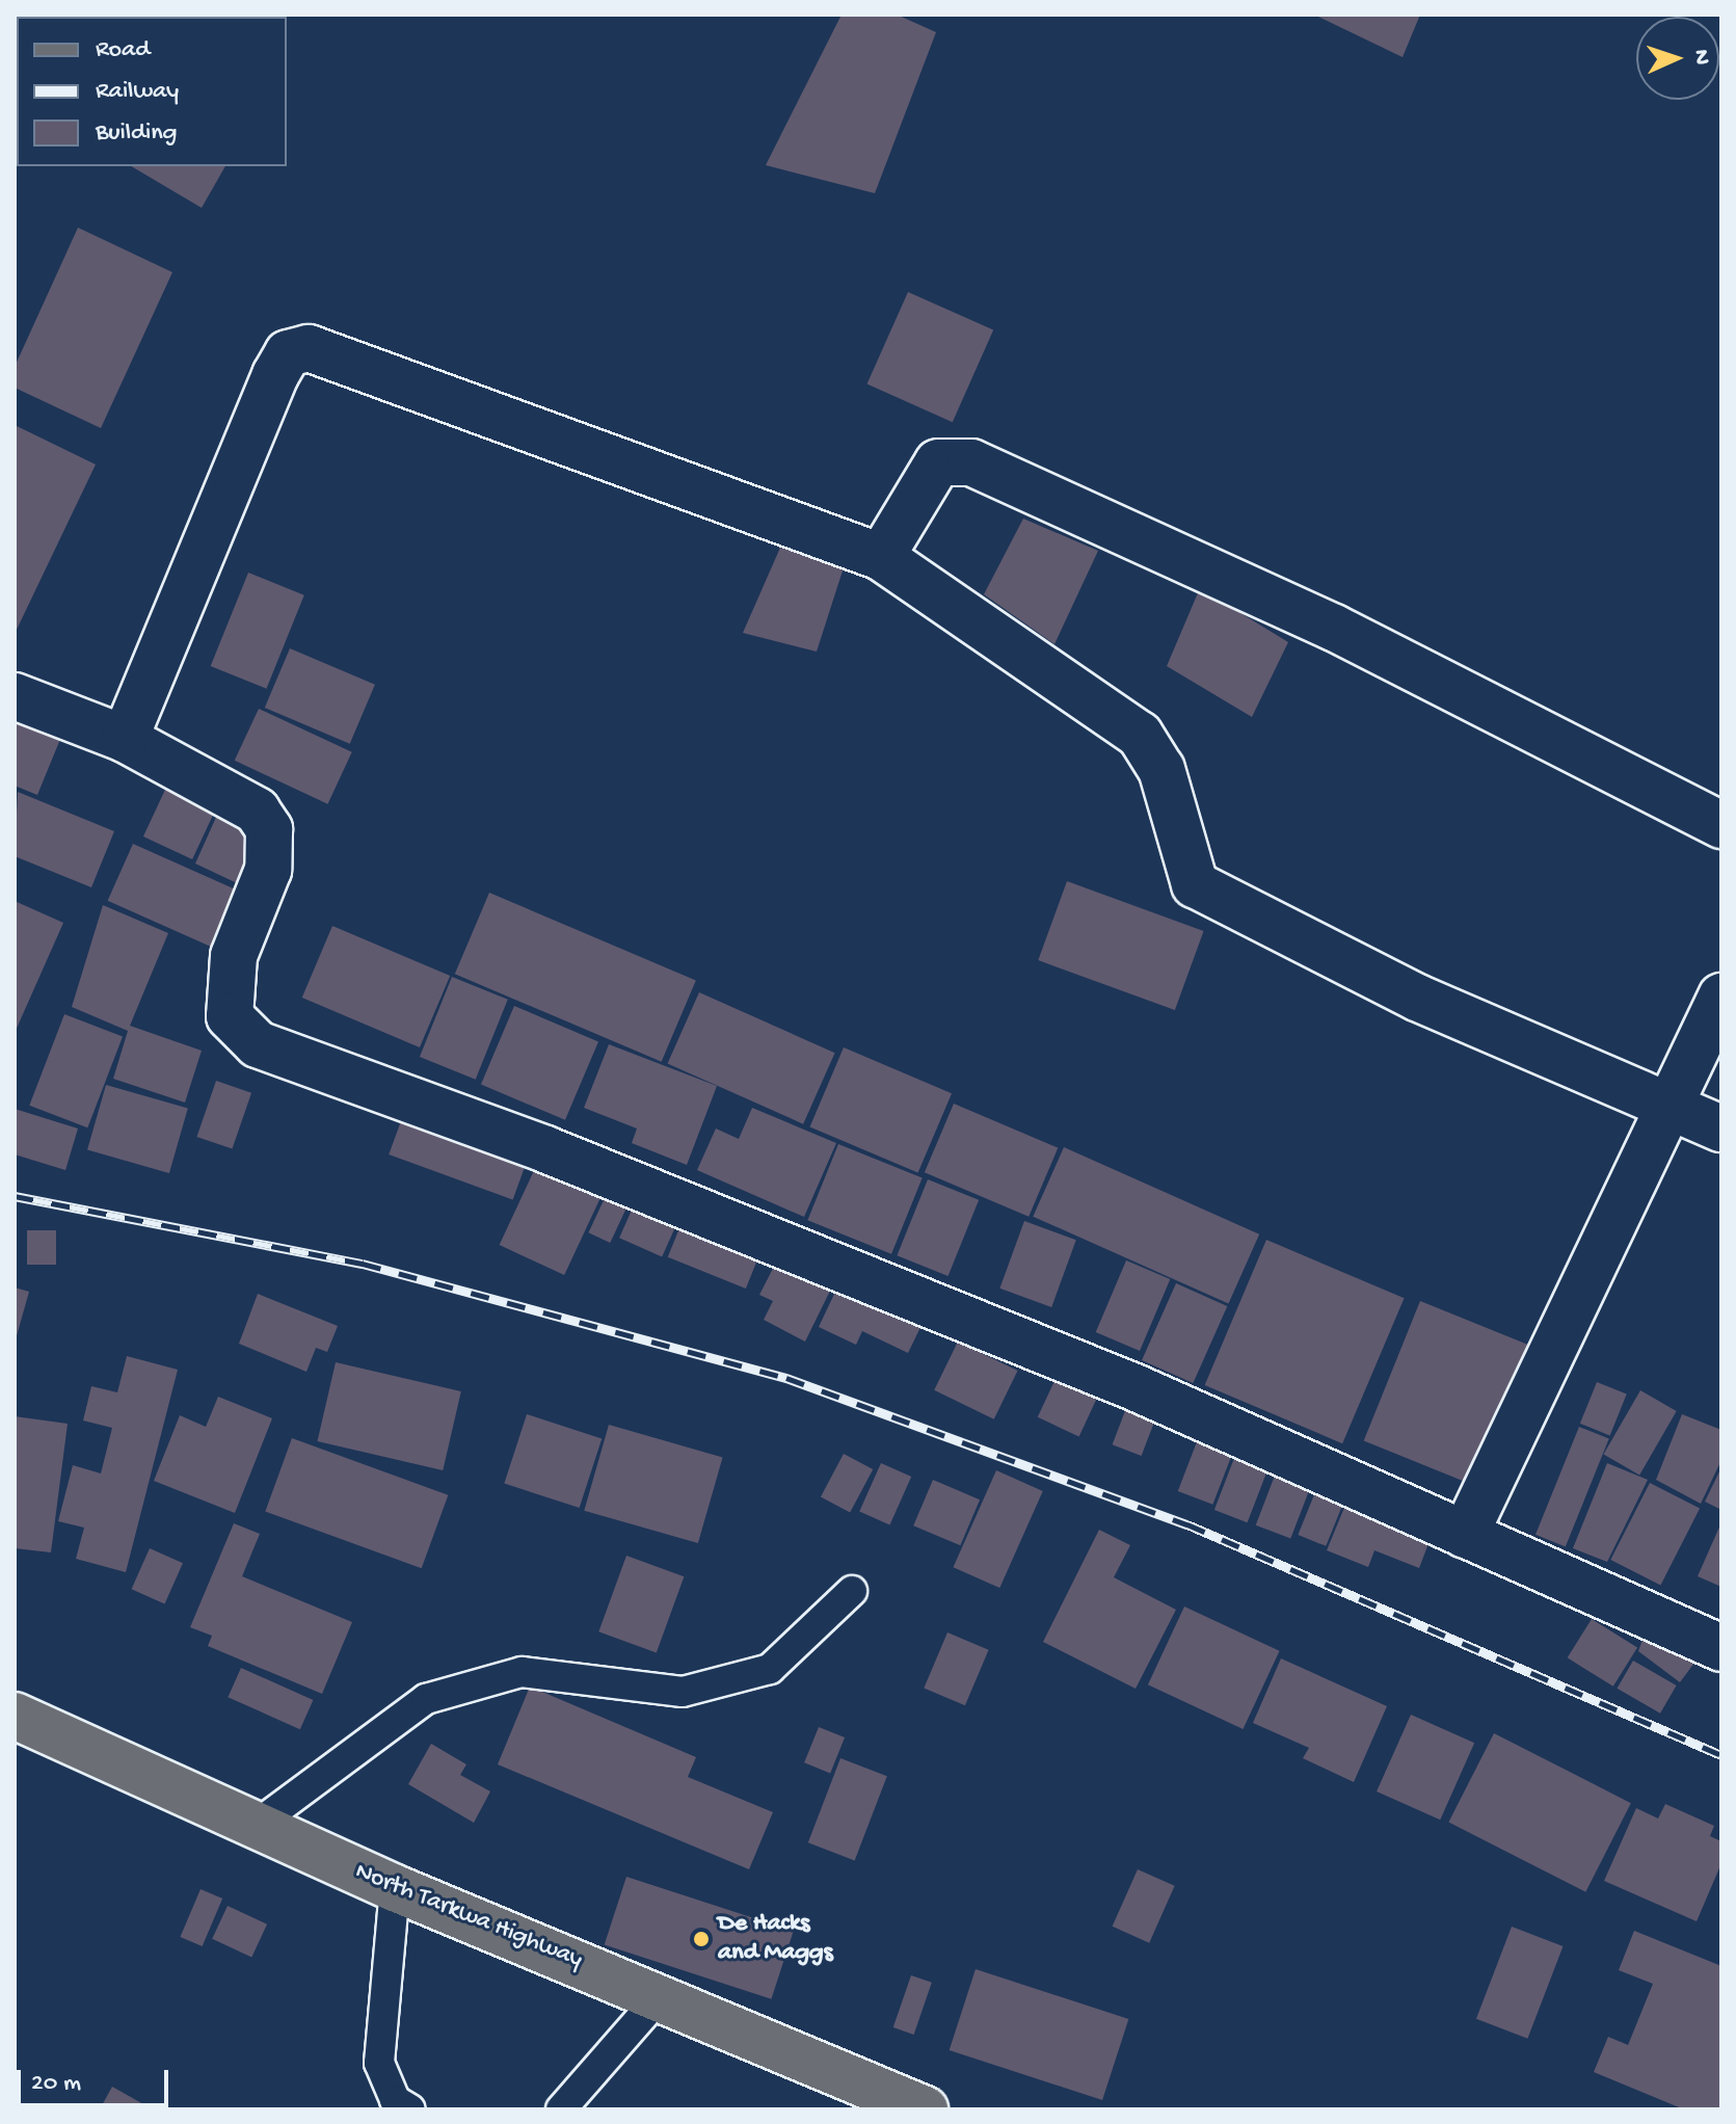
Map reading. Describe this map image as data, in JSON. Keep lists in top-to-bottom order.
{
  "streets": {
    "main road": ["North Tarkwa Highway"]
  },
  "places": ["De Hacks and Maggs"],
  "legend": ["Road", "Railway", "Building"],
  "scale_bar": "20 m",
  "north": "right"
}
